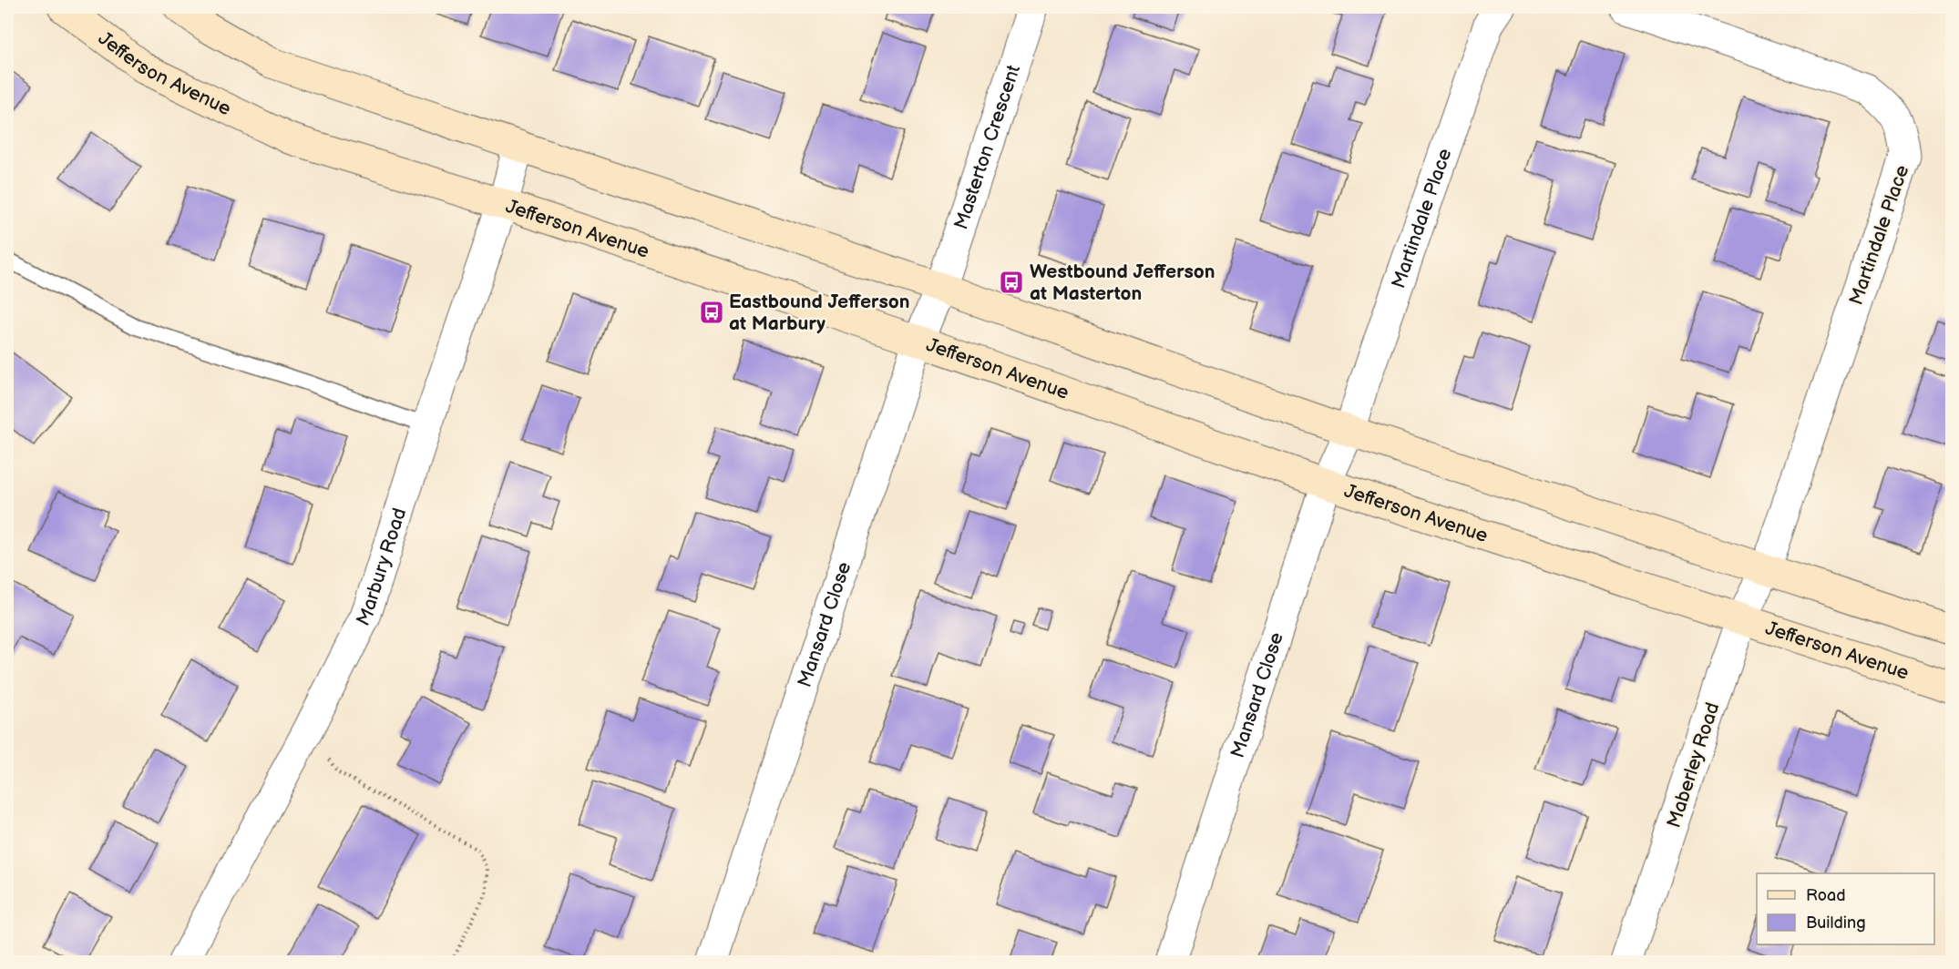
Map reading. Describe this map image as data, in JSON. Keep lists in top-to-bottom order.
{
  "streets": {
    "street": [
      "Jefferson Avenue",
      "Masterton Crescent",
      "Martindale Place",
      "Marbury Road",
      "Mansard Close",
      "Maberley Road"
    ]
  },
  "crossings": [
    ["Jefferson Avenue", "Marbury Road"],
    ["Jefferson Avenue", "Mansard Close"],
    ["Jefferson Avenue", "Maberley Road"],
    ["Masterton Crescent", "Mansard Close"],
    ["Martindale Place", "Mansard Close"],
    ["Martindale Place", "Maberley Road"]
  ],
  "places": {
    "bus stop": ["Westbound Jefferson at Masterton", "Eastbound Jefferson at Marbury"]
  },
  "legend": ["Road", "Building"]
}
